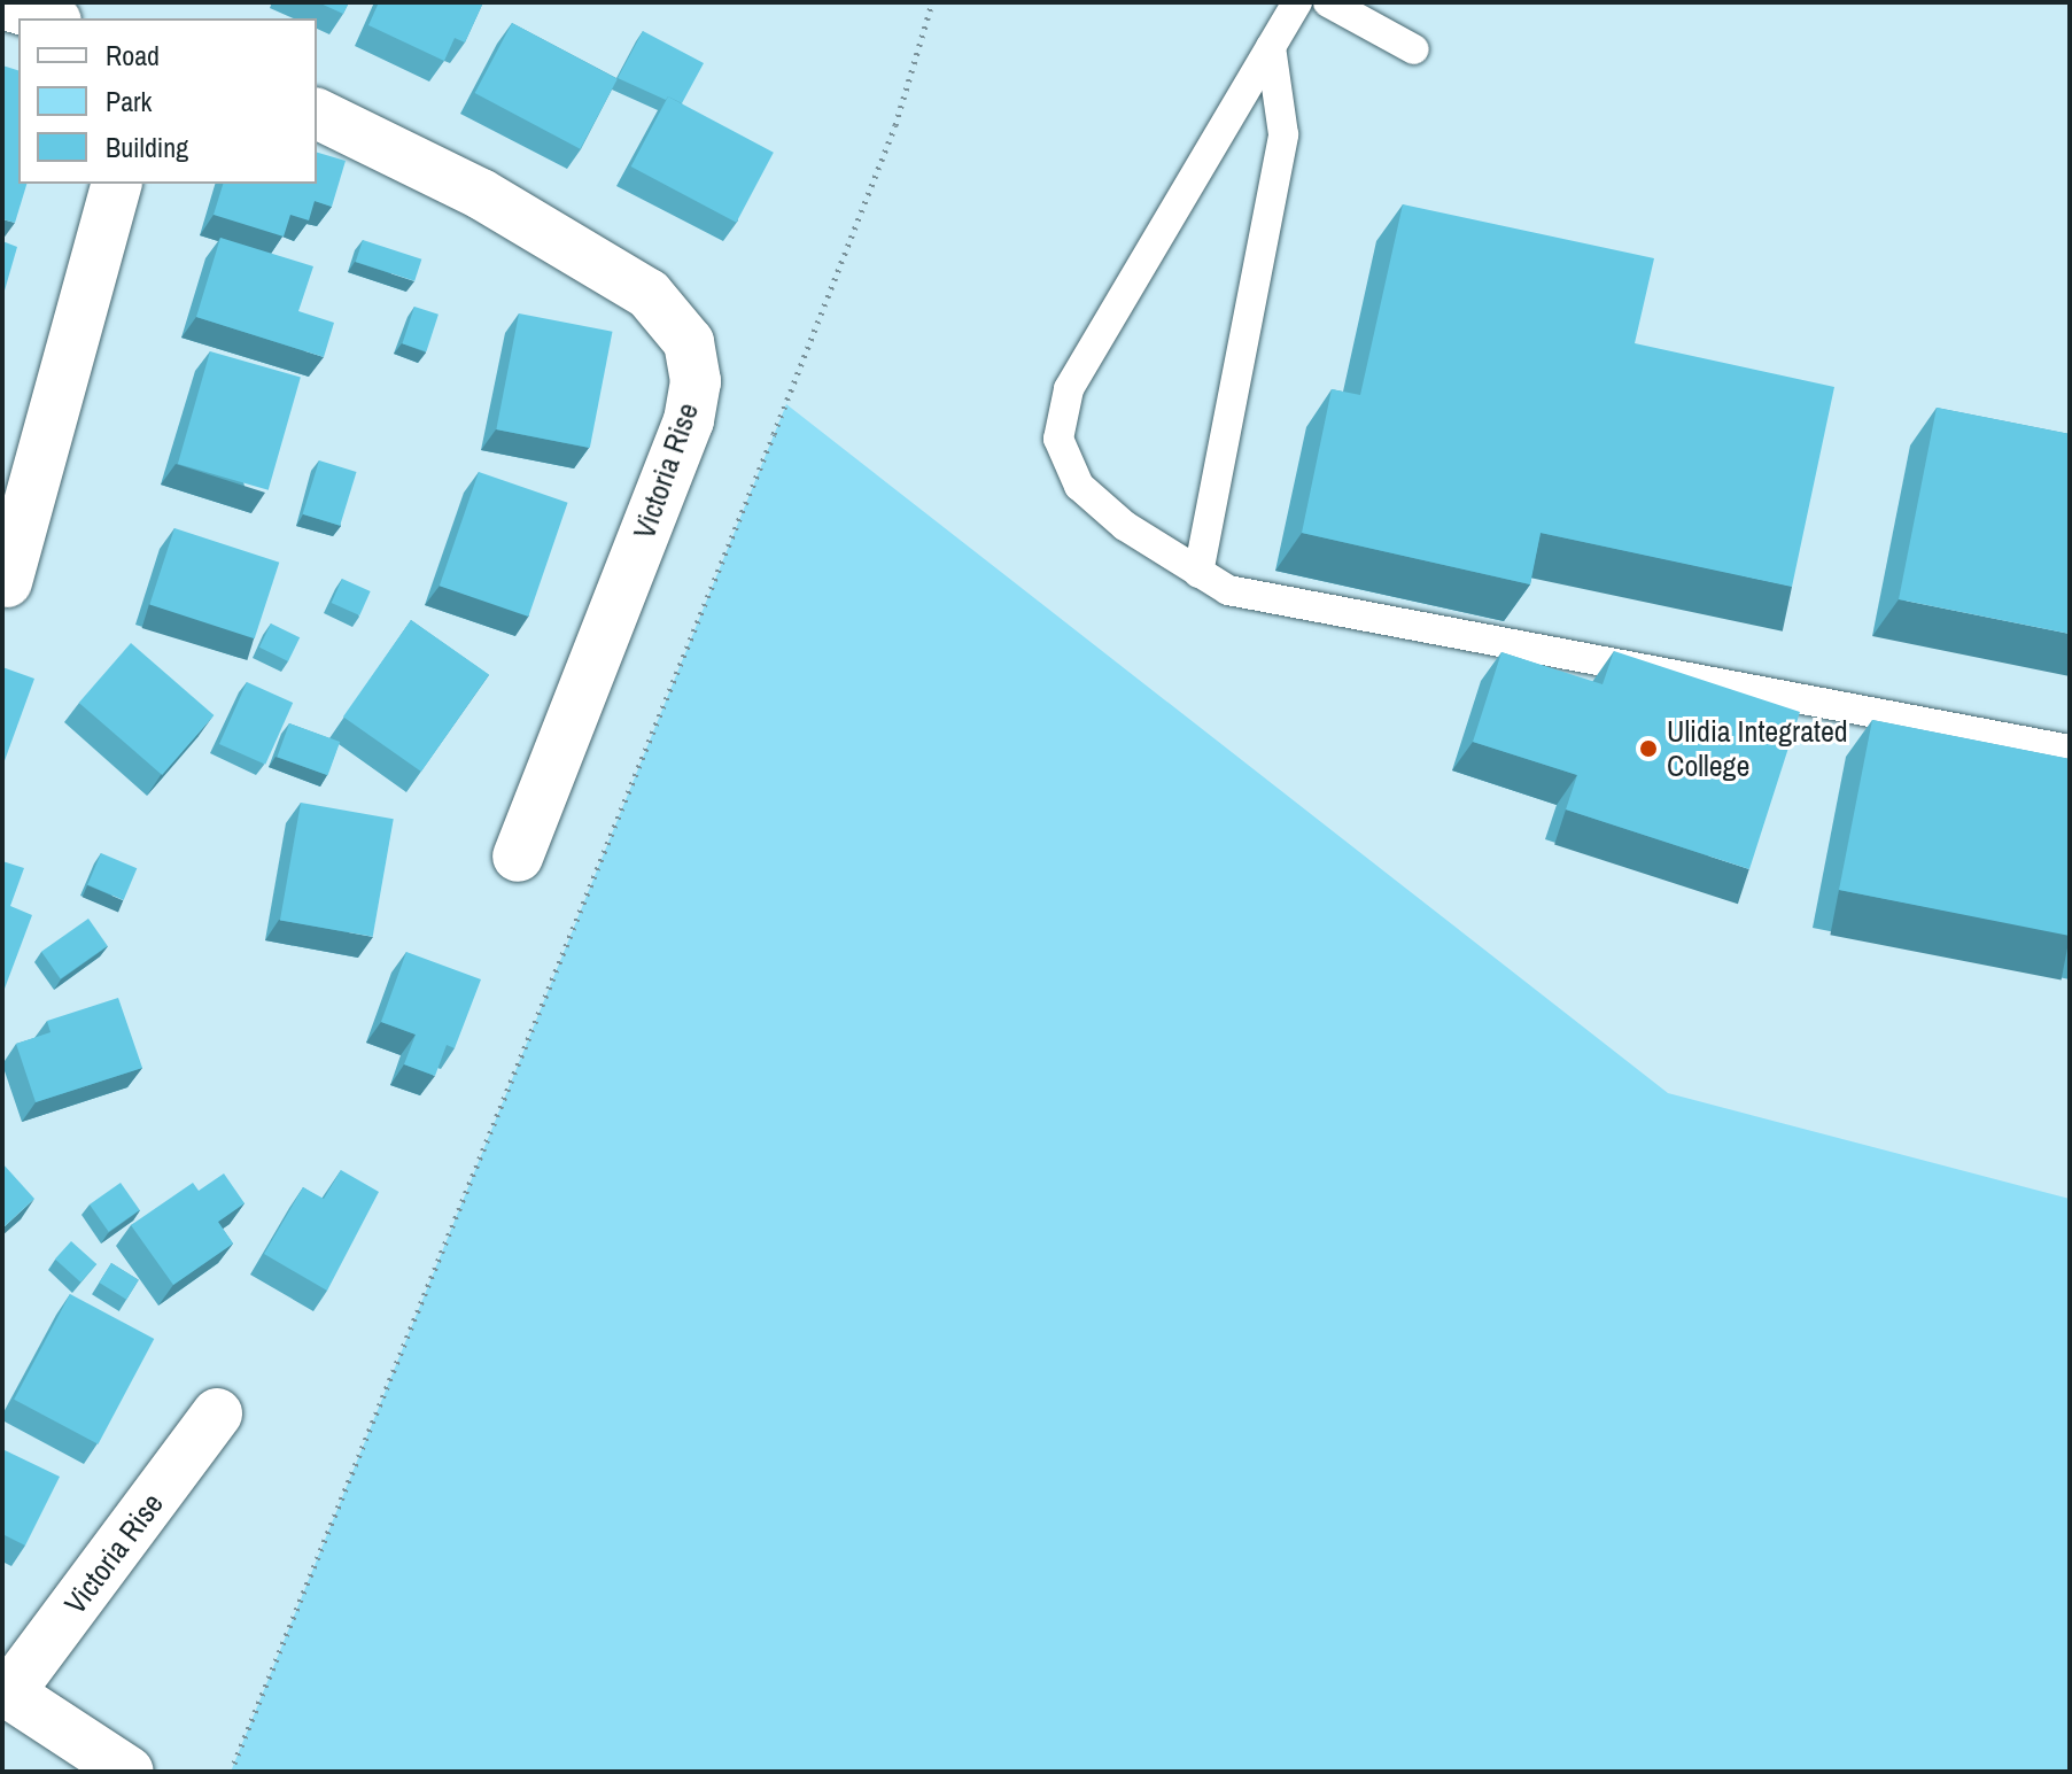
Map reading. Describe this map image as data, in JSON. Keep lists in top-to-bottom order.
{
  "streets": {
    "street": ["Victoria Rise"]
  },
  "places": ["Ulidia Integrated College"],
  "legend": ["Road", "Park", "Building"]
}
